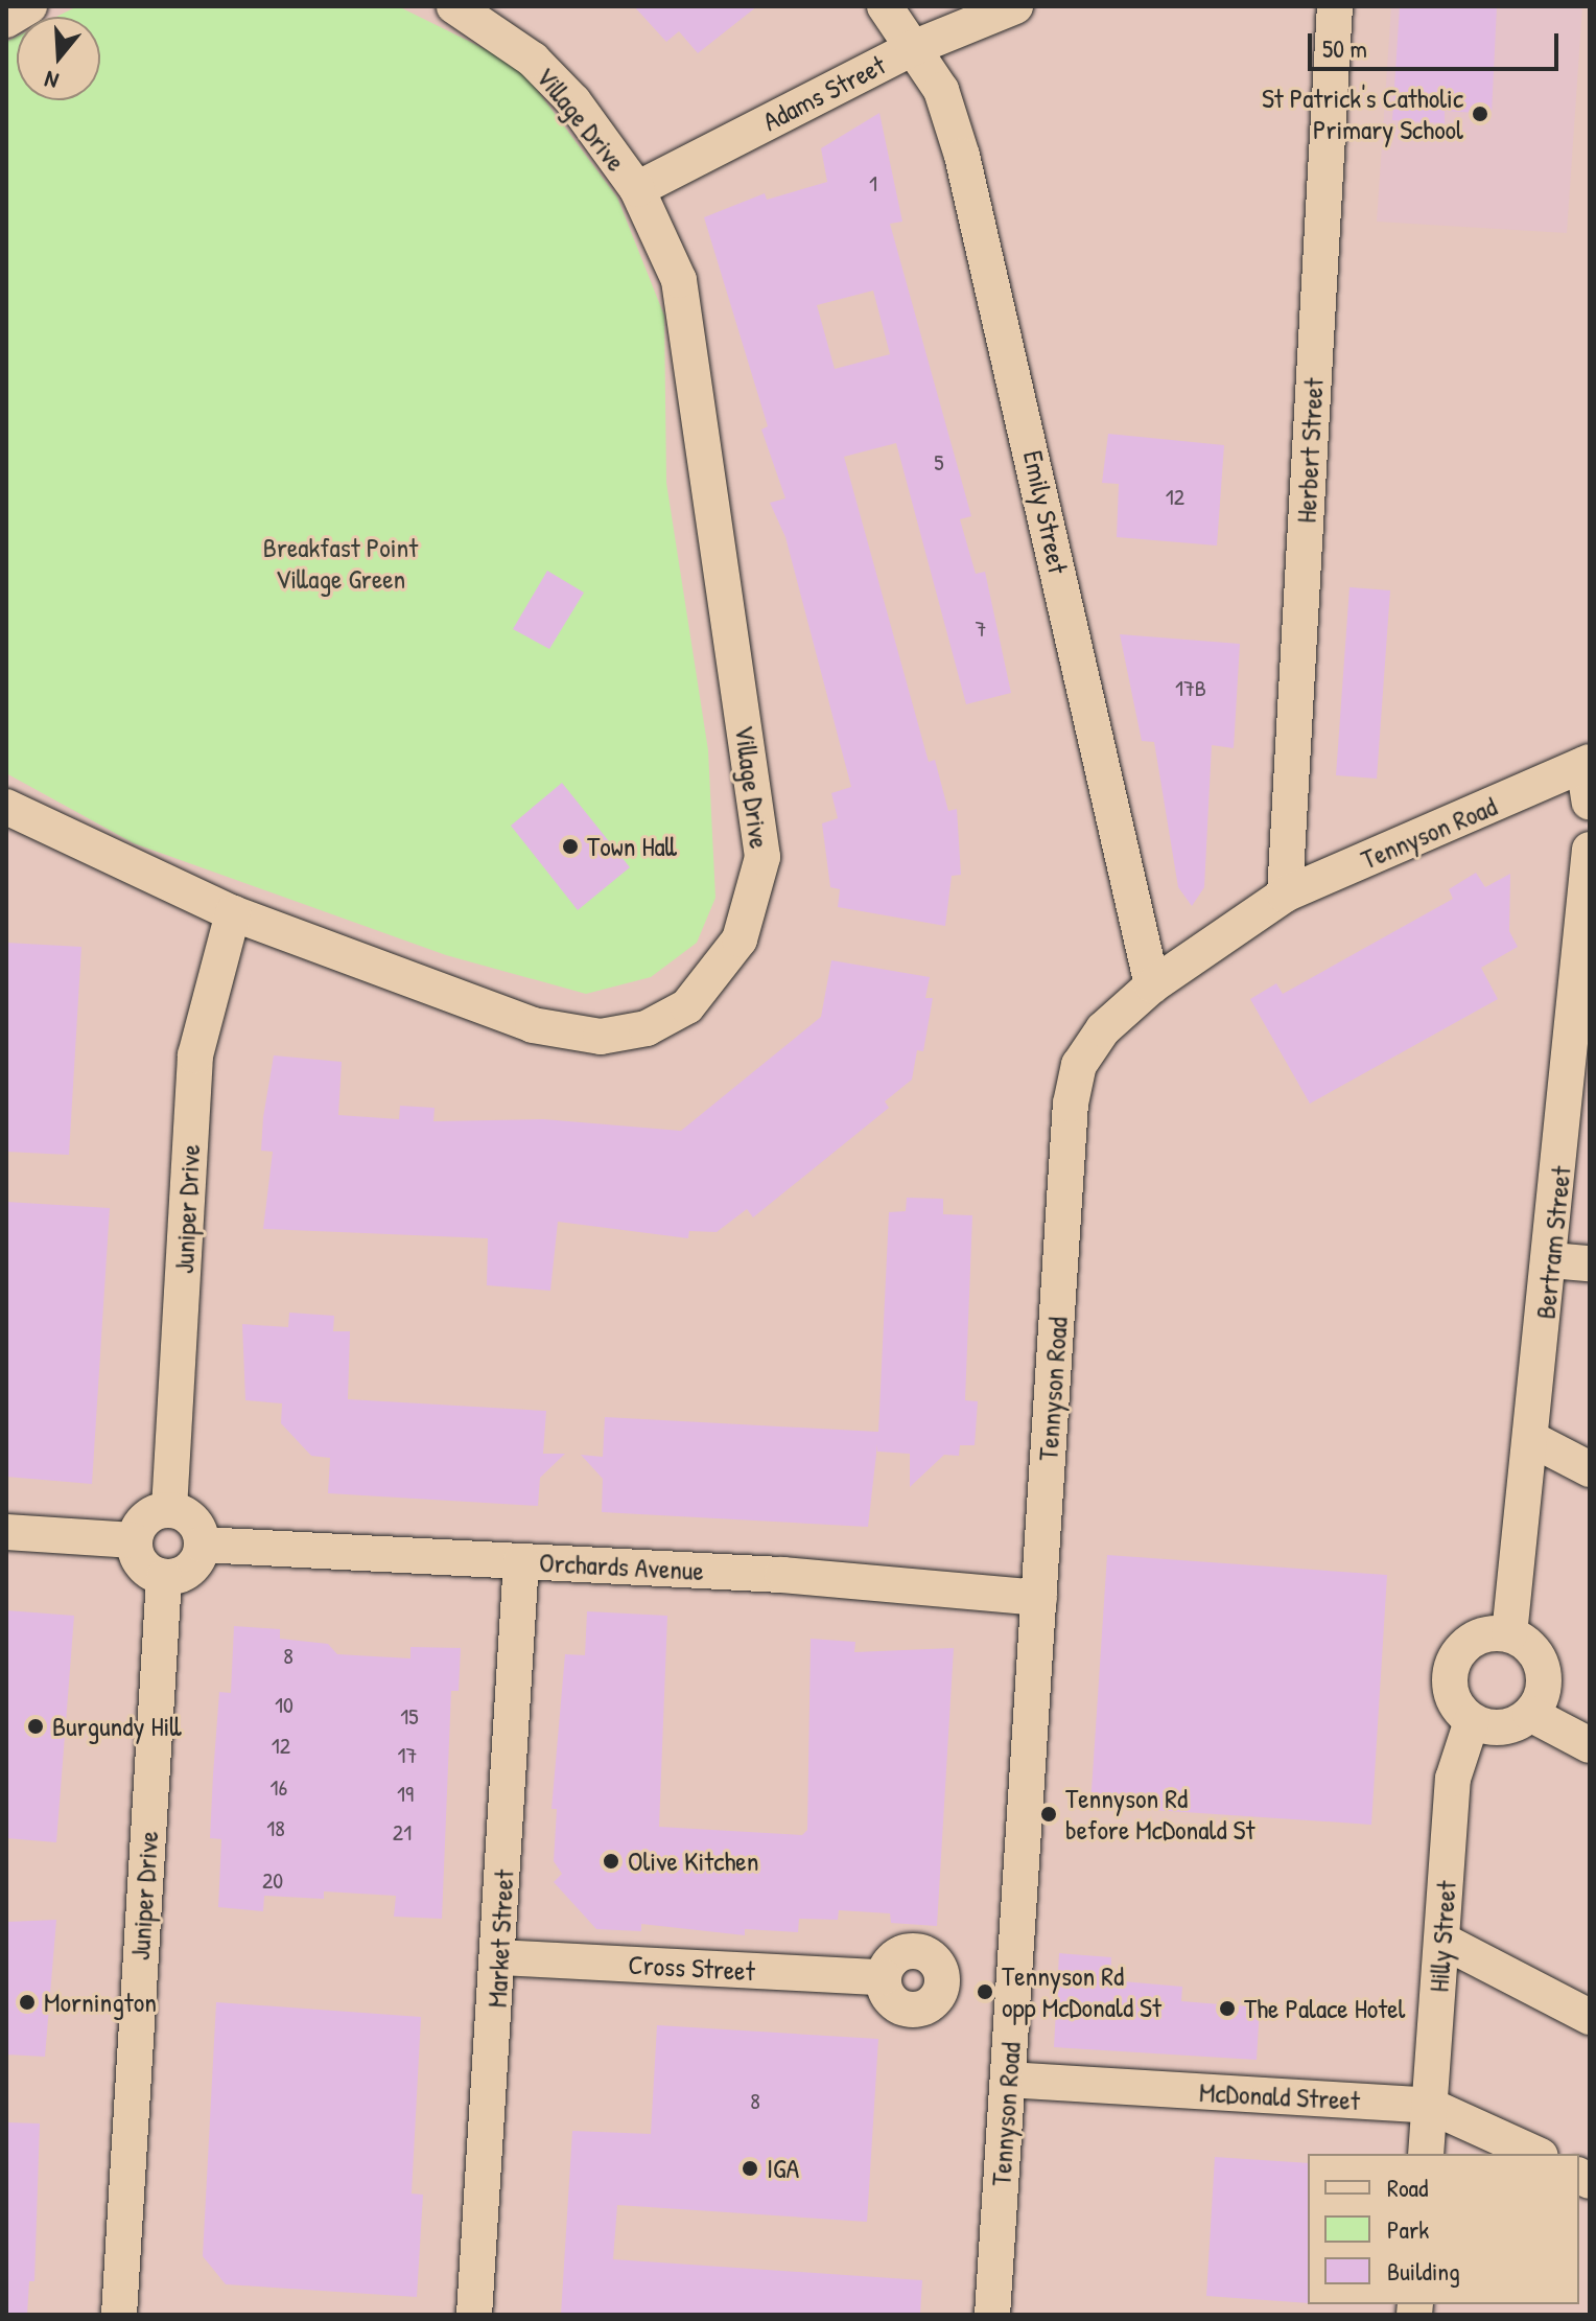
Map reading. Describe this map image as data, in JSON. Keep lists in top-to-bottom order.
{
  "streets": {
    "street": [
      "Adams Street",
      "Village Drive",
      "Herbert Street",
      "Emily Street",
      "Tennyson Road",
      "Juniper Drive",
      "Bertram Street",
      "Orchards Avenue",
      "Hilly Street",
      "Market Street",
      "Cross Street",
      "McDonald Street"
    ]
  },
  "crossings": [
    ["Adams Street", "Village Drive"],
    ["Adams Street", "Emily Street"],
    ["Village Drive", "Juniper Drive"],
    ["Herbert Street", "Tennyson Road"],
    ["Emily Street", "Tennyson Road"],
    ["Tennyson Road", "Orchards Avenue"],
    ["Tennyson Road", "McDonald Street"],
    ["Juniper Drive", "Orchards Avenue"],
    ["Bertram Street", "Hilly Street"],
    ["Orchards Avenue", "Market Street"],
    ["Hilly Street", "McDonald Street"],
    ["Market Street", "Cross Street"]
  ],
  "parks": ["Breakfast Point Village Green"],
  "places": [
    "St Patrick's Catholic Primary School",
    "Town Hall",
    "Burgundy Hill",
    "Tennyson Rd before McDonald St",
    "Olive Kitchen",
    "Tennyson Rd opp McDonald St",
    "Mornington",
    "The Palace Hotel",
    "IGA"
  ],
  "house_numbers": [
    "1",
    "5",
    "12",
    "7",
    "17B",
    "8",
    "10",
    "15",
    "12",
    "17",
    "16",
    "19",
    "18",
    "21",
    "20",
    "8"
  ],
  "legend": ["Road", "Park", "Building"],
  "scale_bar": "50 m",
  "north": "bottom"
}
